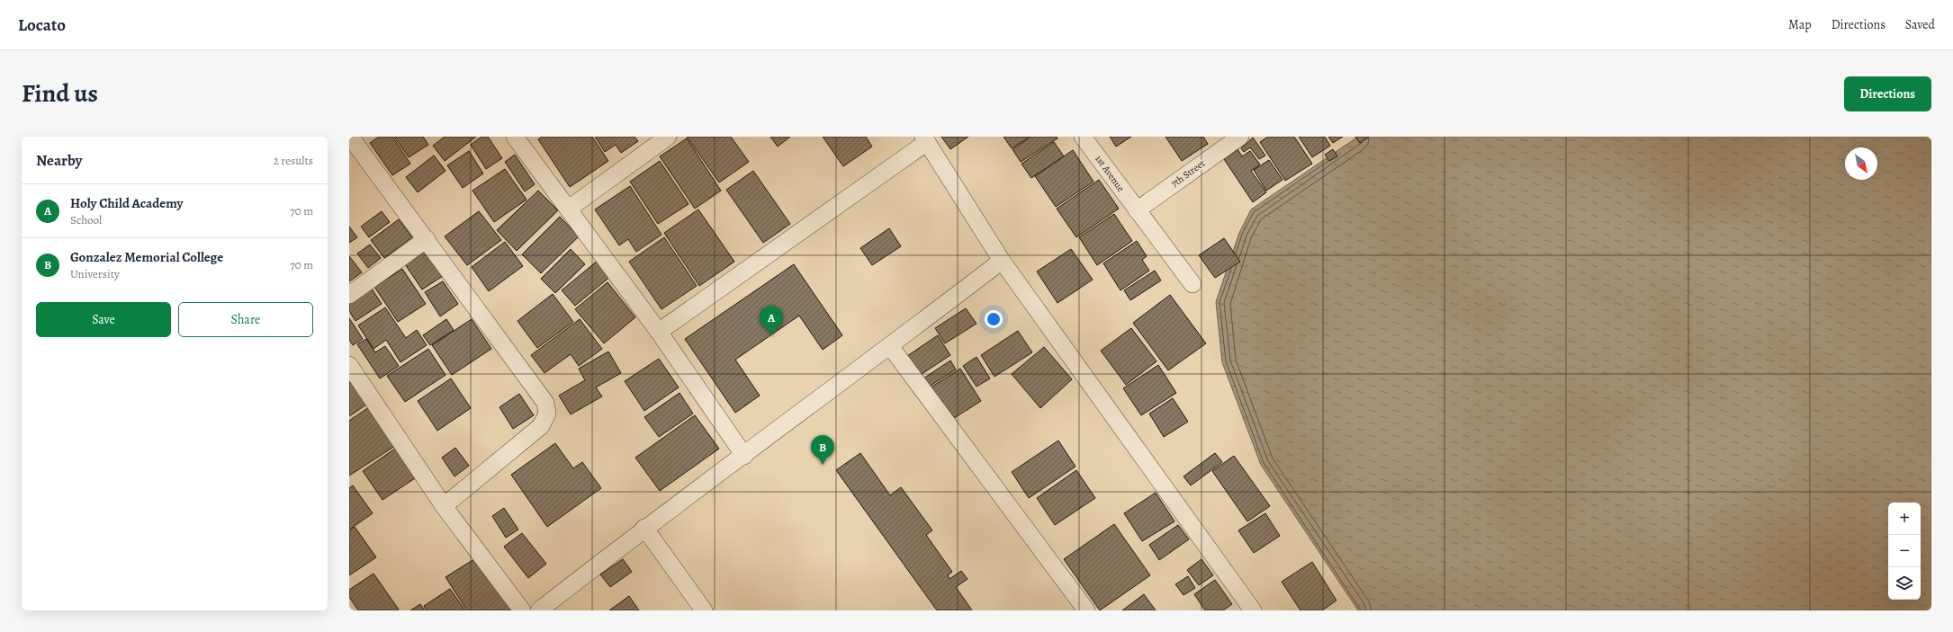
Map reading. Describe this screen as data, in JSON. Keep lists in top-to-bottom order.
{
  "streets": {
    "street": ["1st Avenue", "7th Street"]
  },
  "crossings": [
    ["1st Avenue", "7th Street"]
  ],
  "north": "bottom right",
  "page": {
    "header": "Locato",
    "nav": ["Map", "Directions", "Saved"],
    "title": "Find us",
    "buttons": [
      "Directions",
      ["Save", "Share"]
    ],
    "heading": ["Nearby", "2 results"],
    "list": [
      {
        "mark": "A",
        "name": "Holy Child Academy",
        "note": "School",
        "value": "70 m"
      },
      {
        "mark": "B",
        "name": "Gonzalez Memorial College",
        "note": "University",
        "value": "70 m"
      }
    ],
    "pins": ["A", "B"],
    "map_buttons": ["+", "−"]
  }
}
